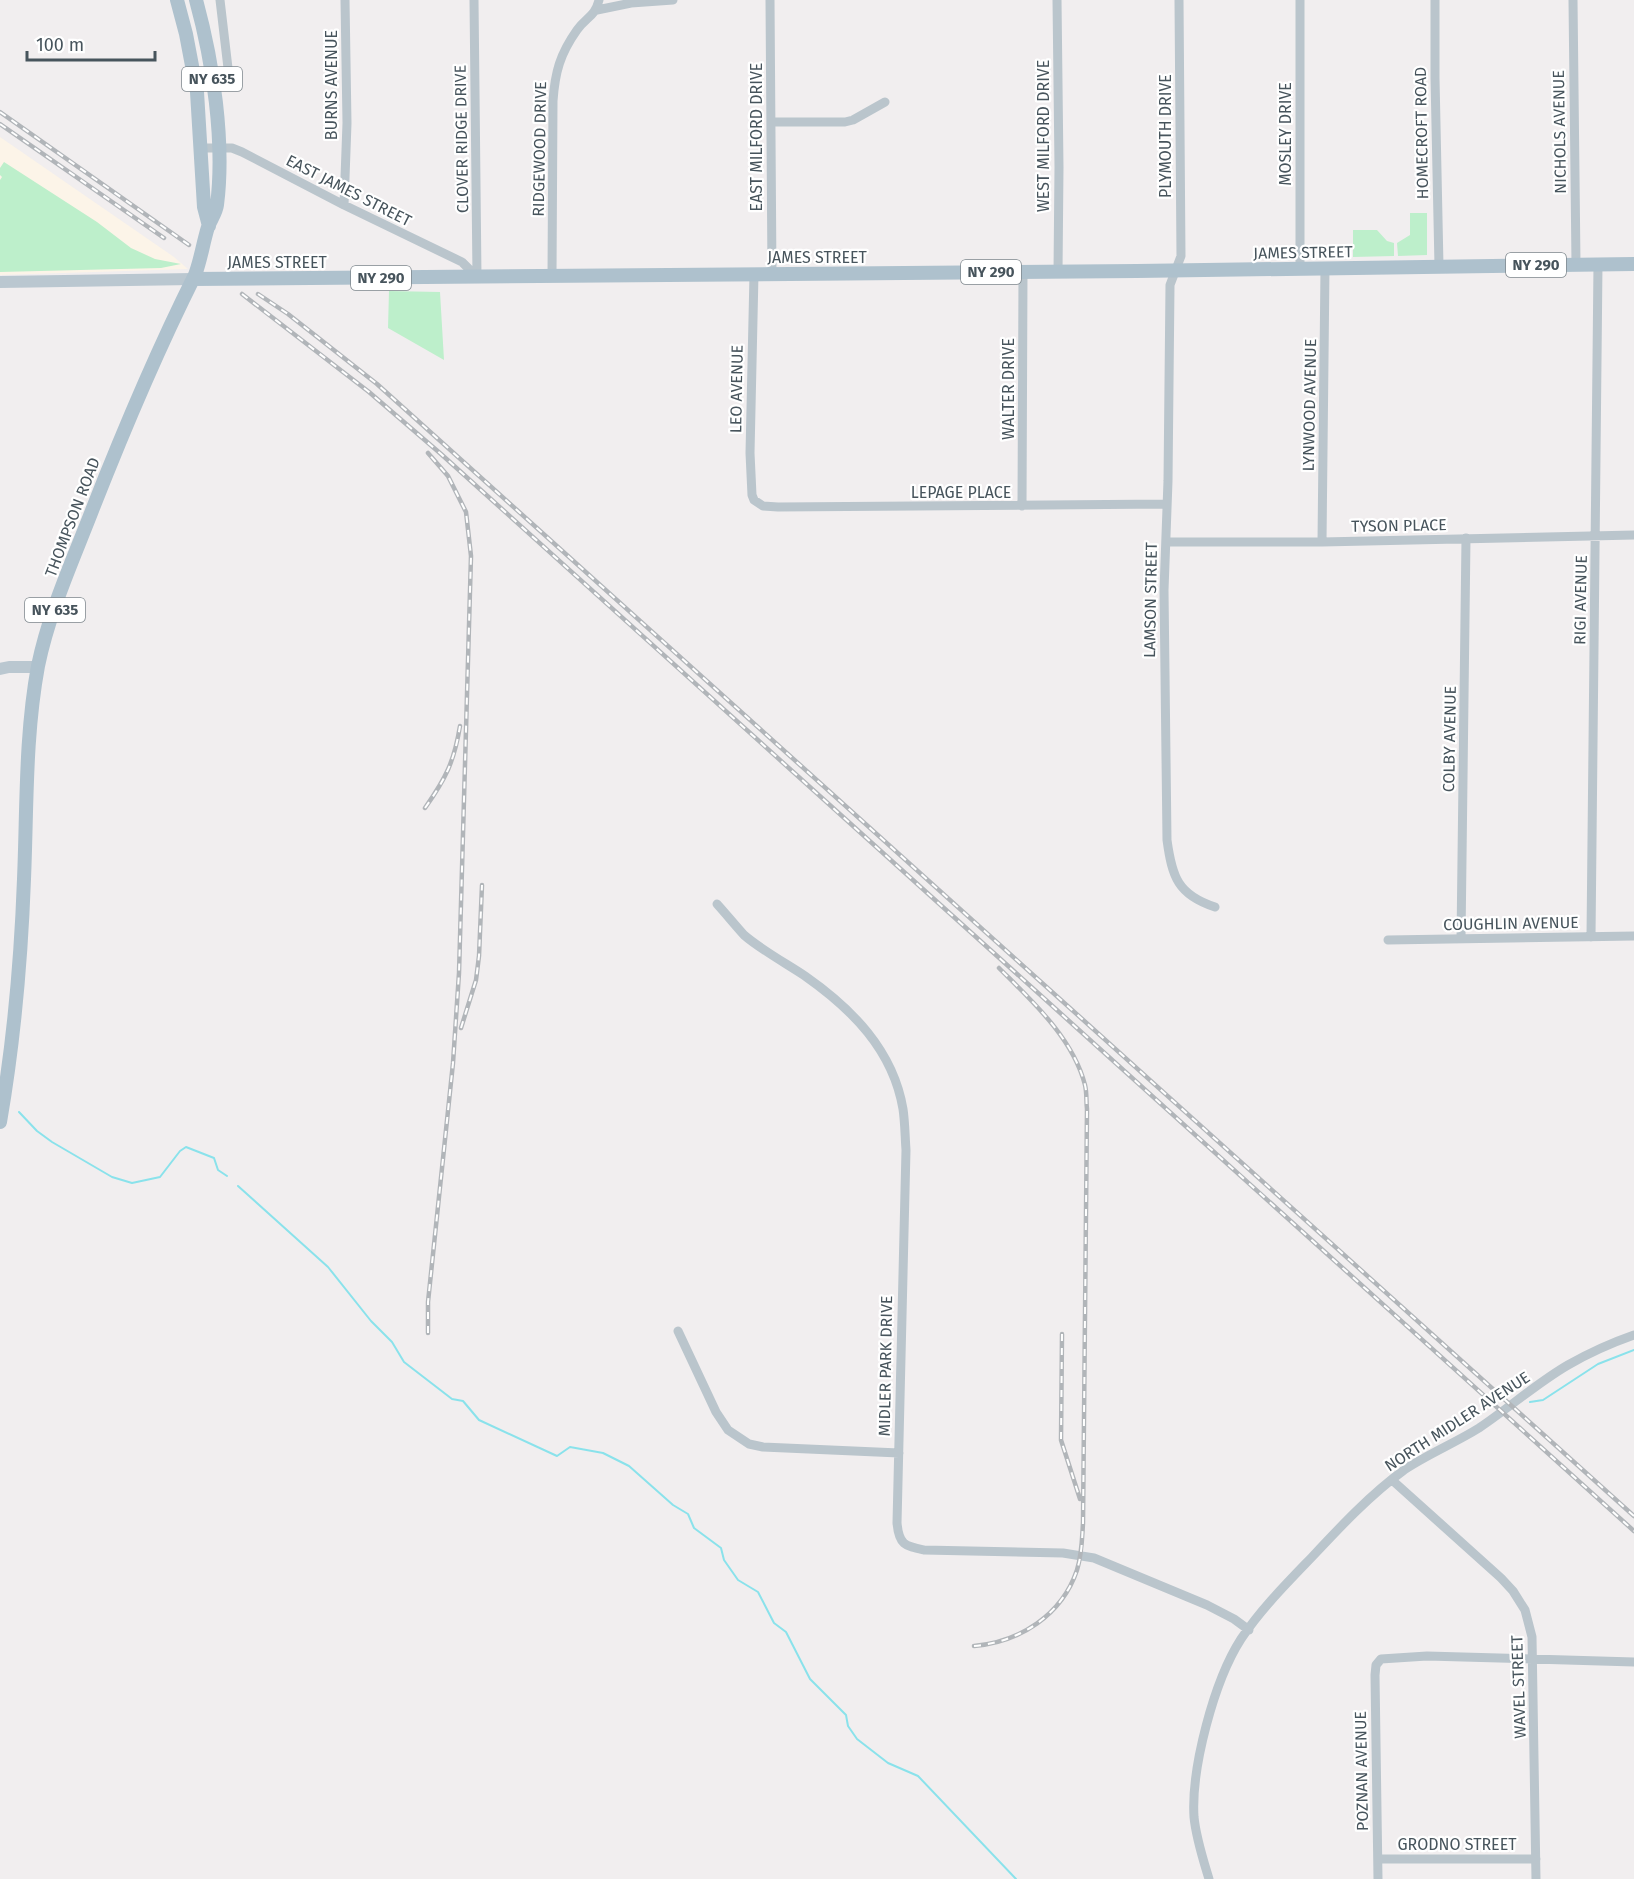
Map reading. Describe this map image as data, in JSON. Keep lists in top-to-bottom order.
{
  "streets": {
    "main road": [
      "NY 635",
      "JAMES STREET",
      "NY 290",
      "THOMPSON ROAD"
    ],
    "street": [
      "BURNS AVENUE",
      "NICHOLS AVENUE",
      "HOMECROFT ROAD",
      "MOSLEY DRIVE",
      "WEST MILFORD DRIVE",
      "PLYMOUTH DRIVE",
      "EAST MILFORD DRIVE",
      "CLOVER RIDGE DRIVE",
      "RIDGEWOOD DRIVE",
      "EAST JAMES STREET",
      "LEO AVENUE",
      "WALTER DRIVE",
      "LYNWOOD AVENUE",
      "LEPAGE PLACE",
      "TYSON PLACE",
      "LAMSON STREET",
      "RIGI AVENUE",
      "COLBY AVENUE",
      "COUGHLIN AVENUE",
      "MIDLER PARK DRIVE",
      "NORTH MIDLER AVENUE",
      "WAVEL STREET",
      "POZNAN AVENUE",
      "GRODNO STREET"
    ]
  },
  "crossings": [
    ["BURNS AVENUE", "EAST JAMES STREET"],
    ["NICHOLS AVENUE", "JAMES STREET"],
    ["HOMECROFT ROAD", "JAMES STREET"],
    ["MOSLEY DRIVE", "JAMES STREET"],
    ["WEST MILFORD DRIVE", "JAMES STREET"],
    ["PLYMOUTH DRIVE", "JAMES STREET"],
    ["PLYMOUTH DRIVE", "LAMSON STREET"],
    ["EAST MILFORD DRIVE", "JAMES STREET"],
    ["CLOVER RIDGE DRIVE", "EAST JAMES STREET"],
    ["CLOVER RIDGE DRIVE", "JAMES STREET"],
    ["RIDGEWOOD DRIVE", "JAMES STREET"],
    ["EAST JAMES STREET", "JAMES STREET"],
    ["EAST JAMES STREET", "THOMPSON ROAD"],
    ["JAMES STREET", "LEO AVENUE"],
    ["JAMES STREET", "WALTER DRIVE"],
    ["JAMES STREET", "LYNWOOD AVENUE"],
    ["JAMES STREET", "THOMPSON ROAD"],
    ["JAMES STREET", "LAMSON STREET"],
    ["JAMES STREET", "RIGI AVENUE"],
    ["LEO AVENUE", "LEPAGE PLACE"],
    ["WALTER DRIVE", "LEPAGE PLACE"],
    ["LYNWOOD AVENUE", "TYSON PLACE"],
    ["LEPAGE PLACE", "LAMSON STREET"],
    ["TYSON PLACE", "LAMSON STREET"],
    ["TYSON PLACE", "RIGI AVENUE"],
    ["TYSON PLACE", "COLBY AVENUE"],
    ["RIGI AVENUE", "COUGHLIN AVENUE"],
    ["COLBY AVENUE", "COUGHLIN AVENUE"],
    ["MIDLER PARK DRIVE", "NORTH MIDLER AVENUE"],
    ["NORTH MIDLER AVENUE", "WAVEL STREET"],
    ["WAVEL STREET", "POZNAN AVENUE"],
    ["WAVEL STREET", "GRODNO STREET"],
    ["POZNAN AVENUE", "GRODNO STREET"]
  ],
  "scale_bar": "100 m"
}
